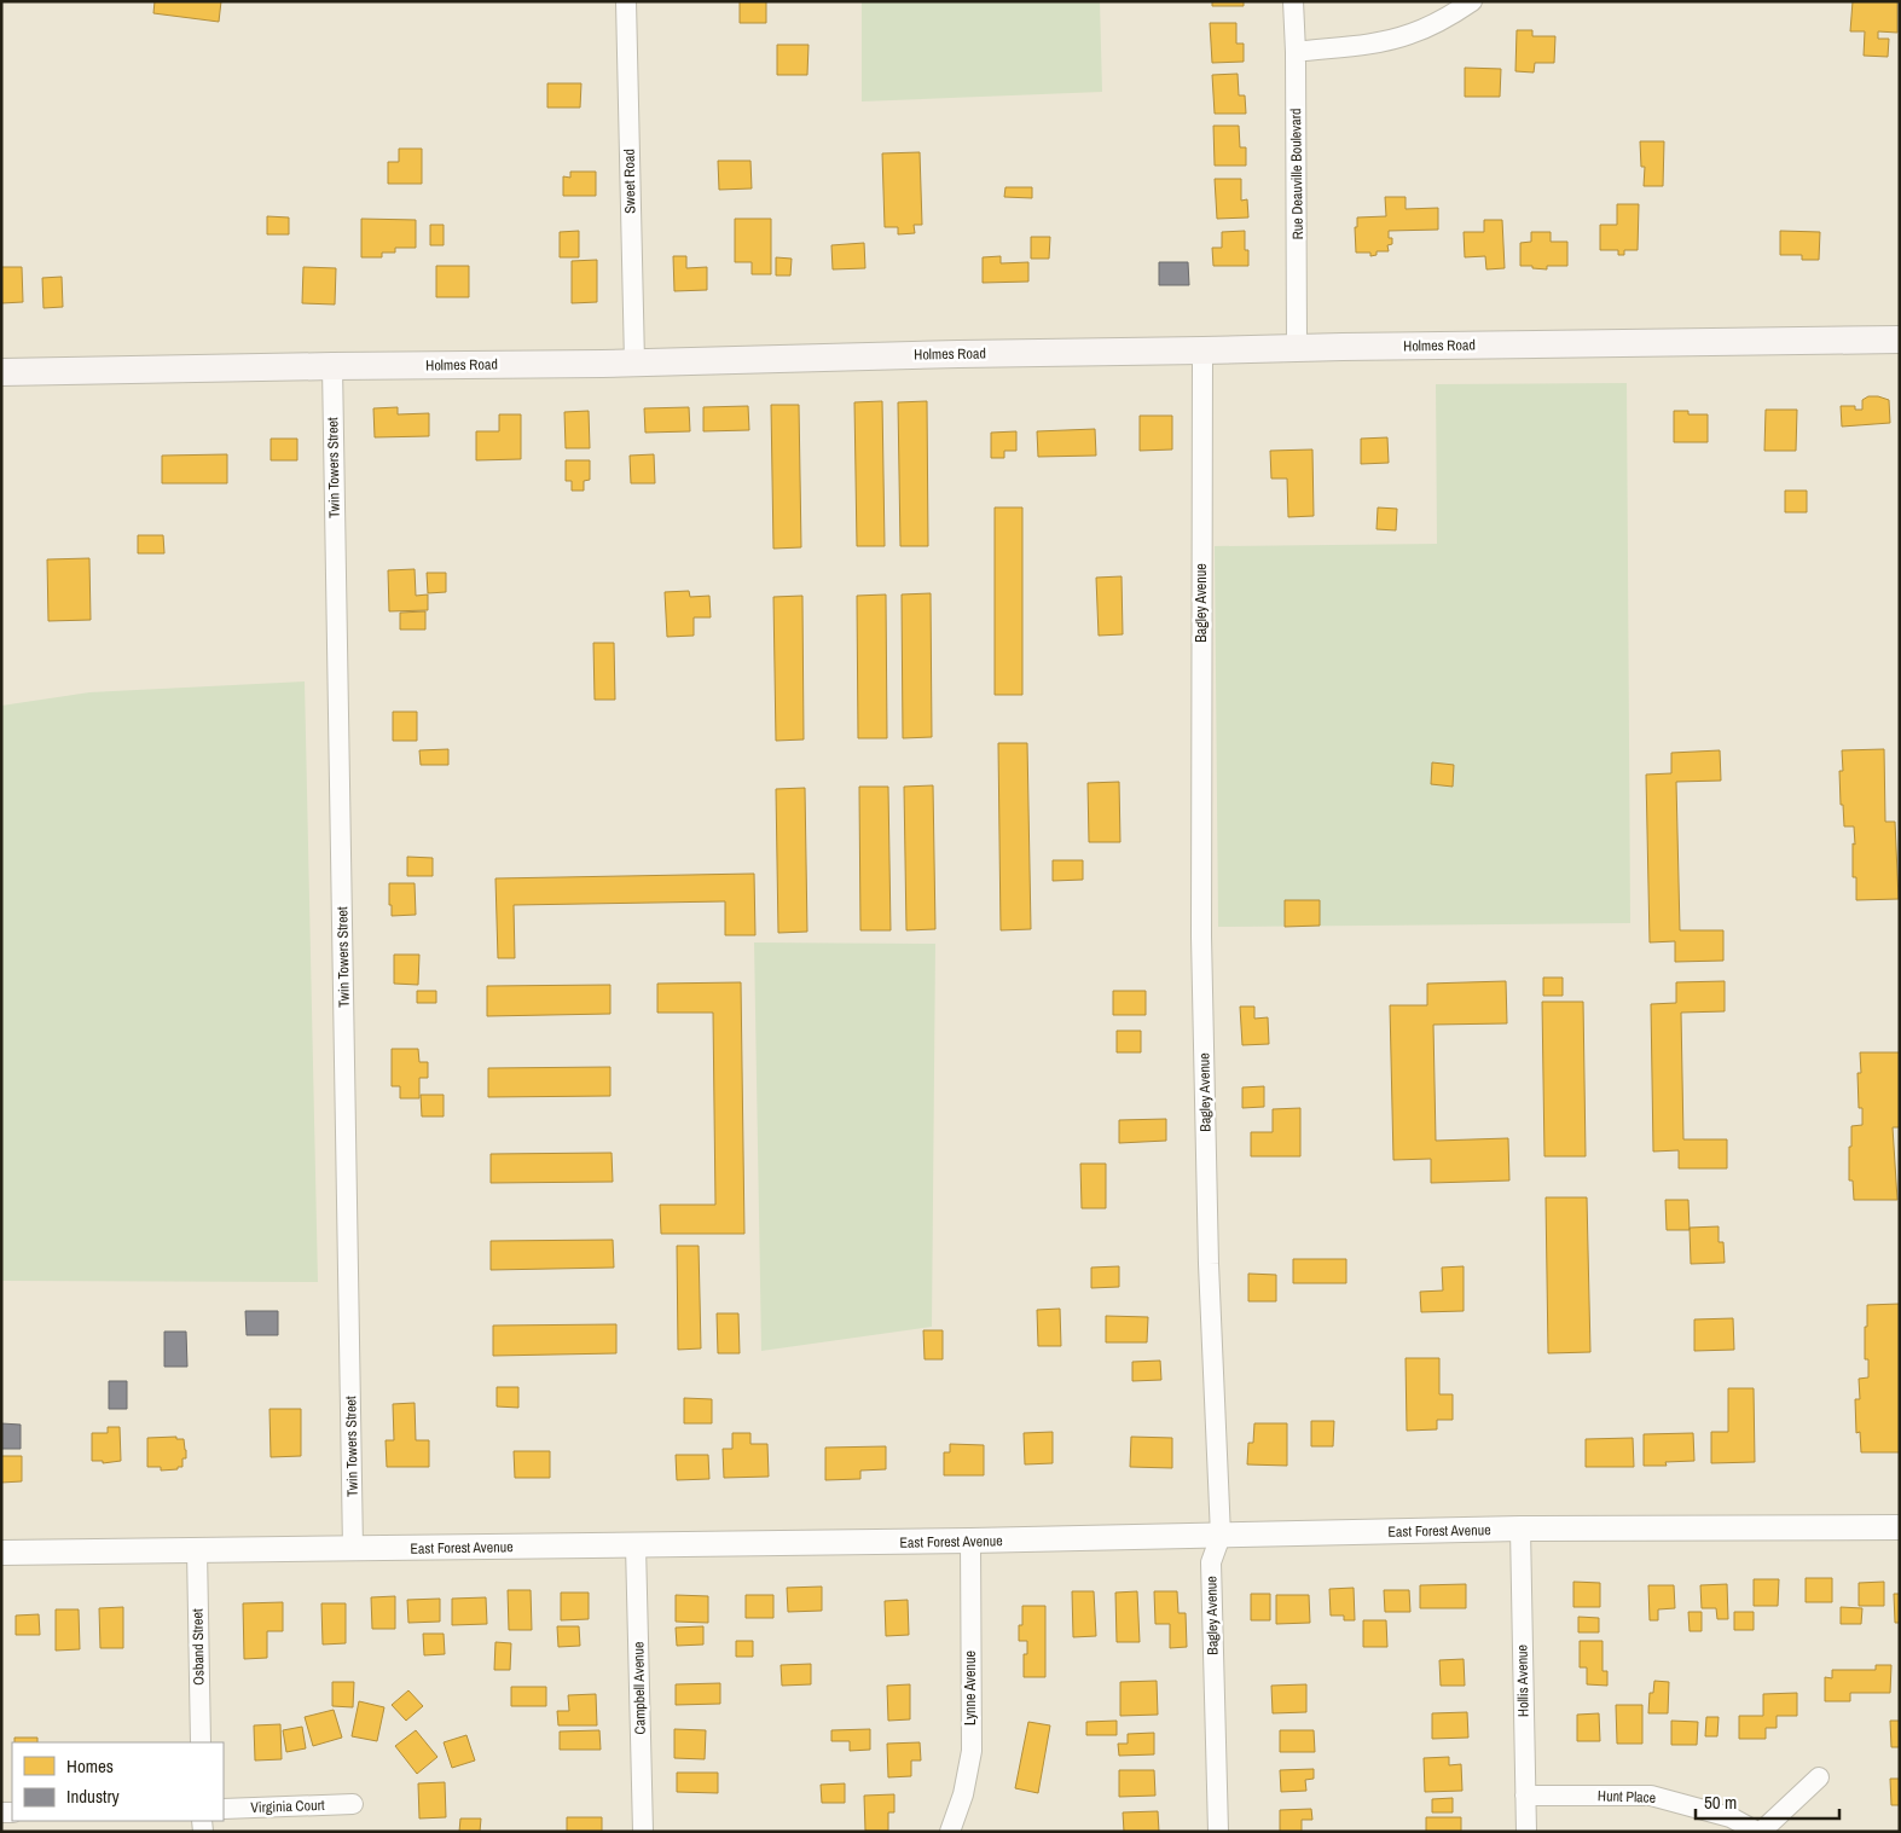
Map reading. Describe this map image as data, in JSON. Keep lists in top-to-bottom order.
{
  "streets": {
    "main road": ["Holmes Road"],
    "street": [
      "Rue Deauville Boulevard",
      "Sweet Road",
      "Twin Towers Street",
      "Bagley Avenue",
      "East Forest Avenue",
      "Osband Street",
      "Hollis Avenue",
      "Campbell Avenue",
      "Lynne Avenue",
      "Hunt Place",
      "Virginia Court"
    ]
  },
  "crossings": [
    ["Rue Deauville Boulevard", "Holmes Road"],
    ["Sweet Road", "Holmes Road"],
    ["Holmes Road", "Twin Towers Street"],
    ["Holmes Road", "Bagley Avenue"],
    ["Twin Towers Street", "East Forest Avenue"],
    ["Bagley Avenue", "East Forest Avenue"],
    ["East Forest Avenue", "Osband Street"],
    ["East Forest Avenue", "Hollis Avenue"],
    ["East Forest Avenue", "Campbell Avenue"],
    ["East Forest Avenue", "Lynne Avenue"],
    ["Hollis Avenue", "Hunt Place"]
  ],
  "legend": ["Homes", "Industry"],
  "scale_bar": "50 m"
}
